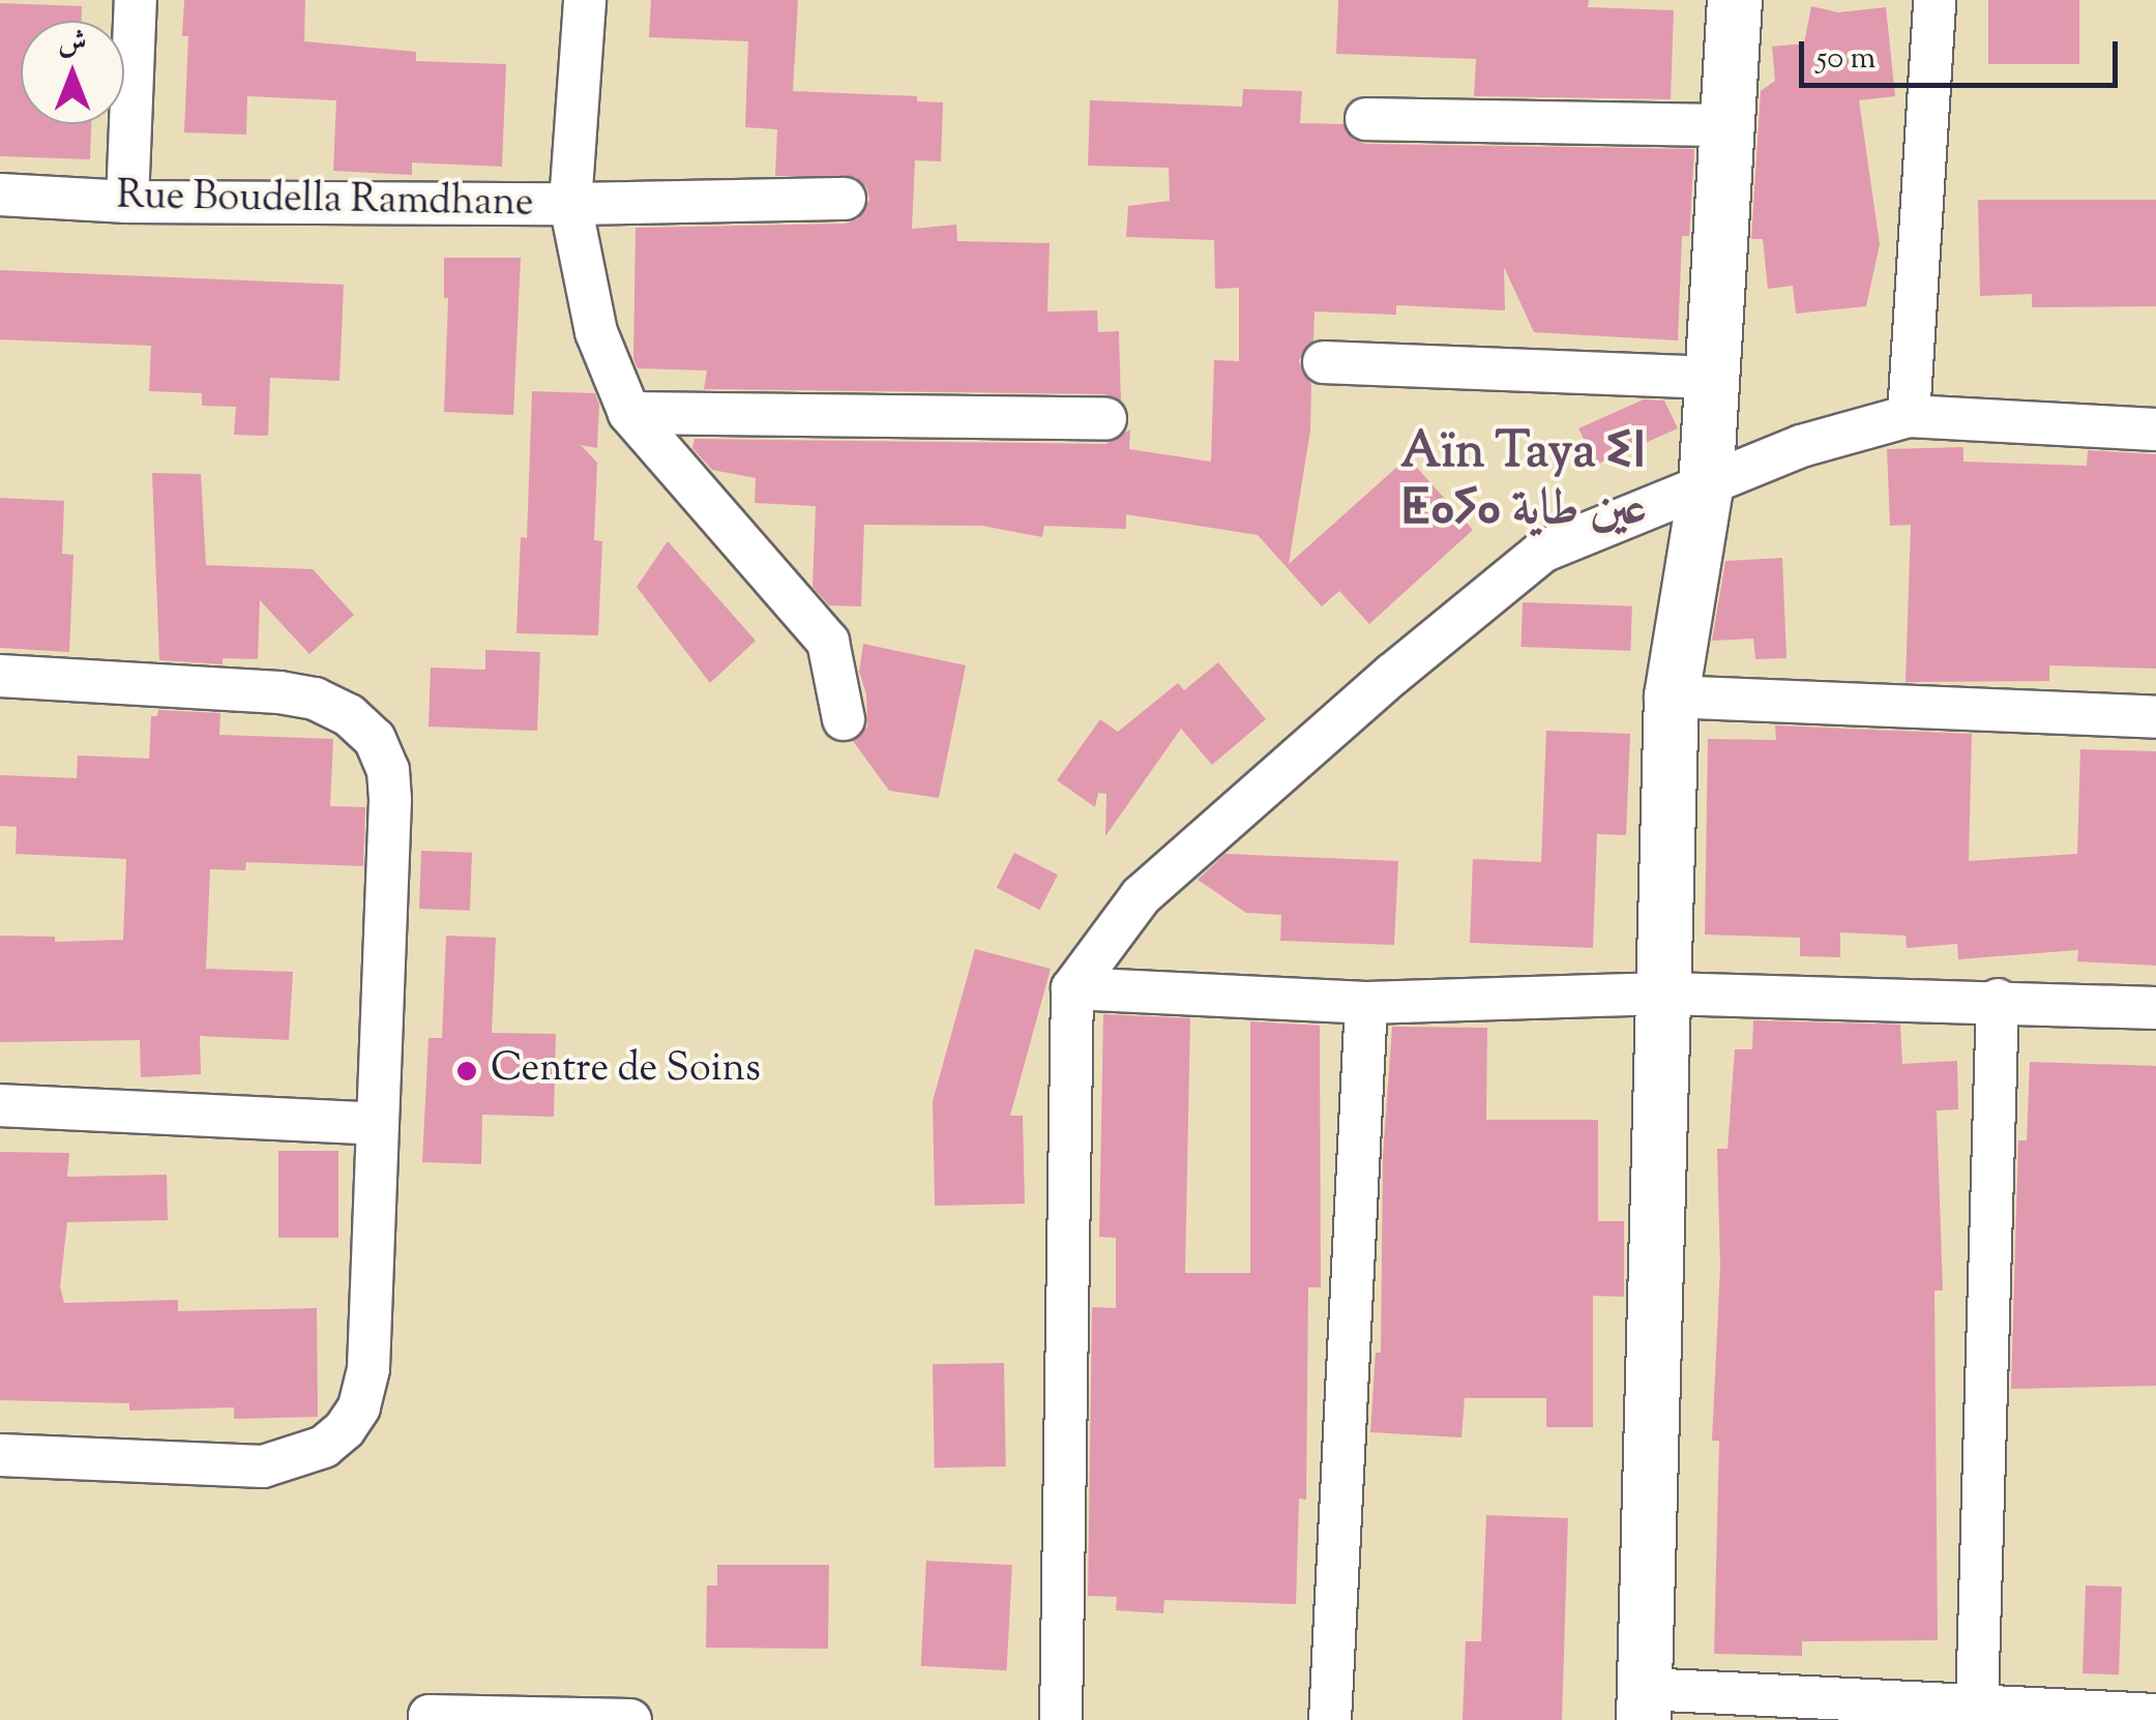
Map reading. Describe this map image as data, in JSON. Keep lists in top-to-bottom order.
{
  "streets": {
    "street": ["Rue Boudella Ramdhane"]
  },
  "districts": ["Aïn Taya ⵉⵏ ⵟⴰⵢⴰ عين طاية"],
  "places": ["Centre de Soins"],
  "scale_bar": "50 m",
  "north": "top"
}
